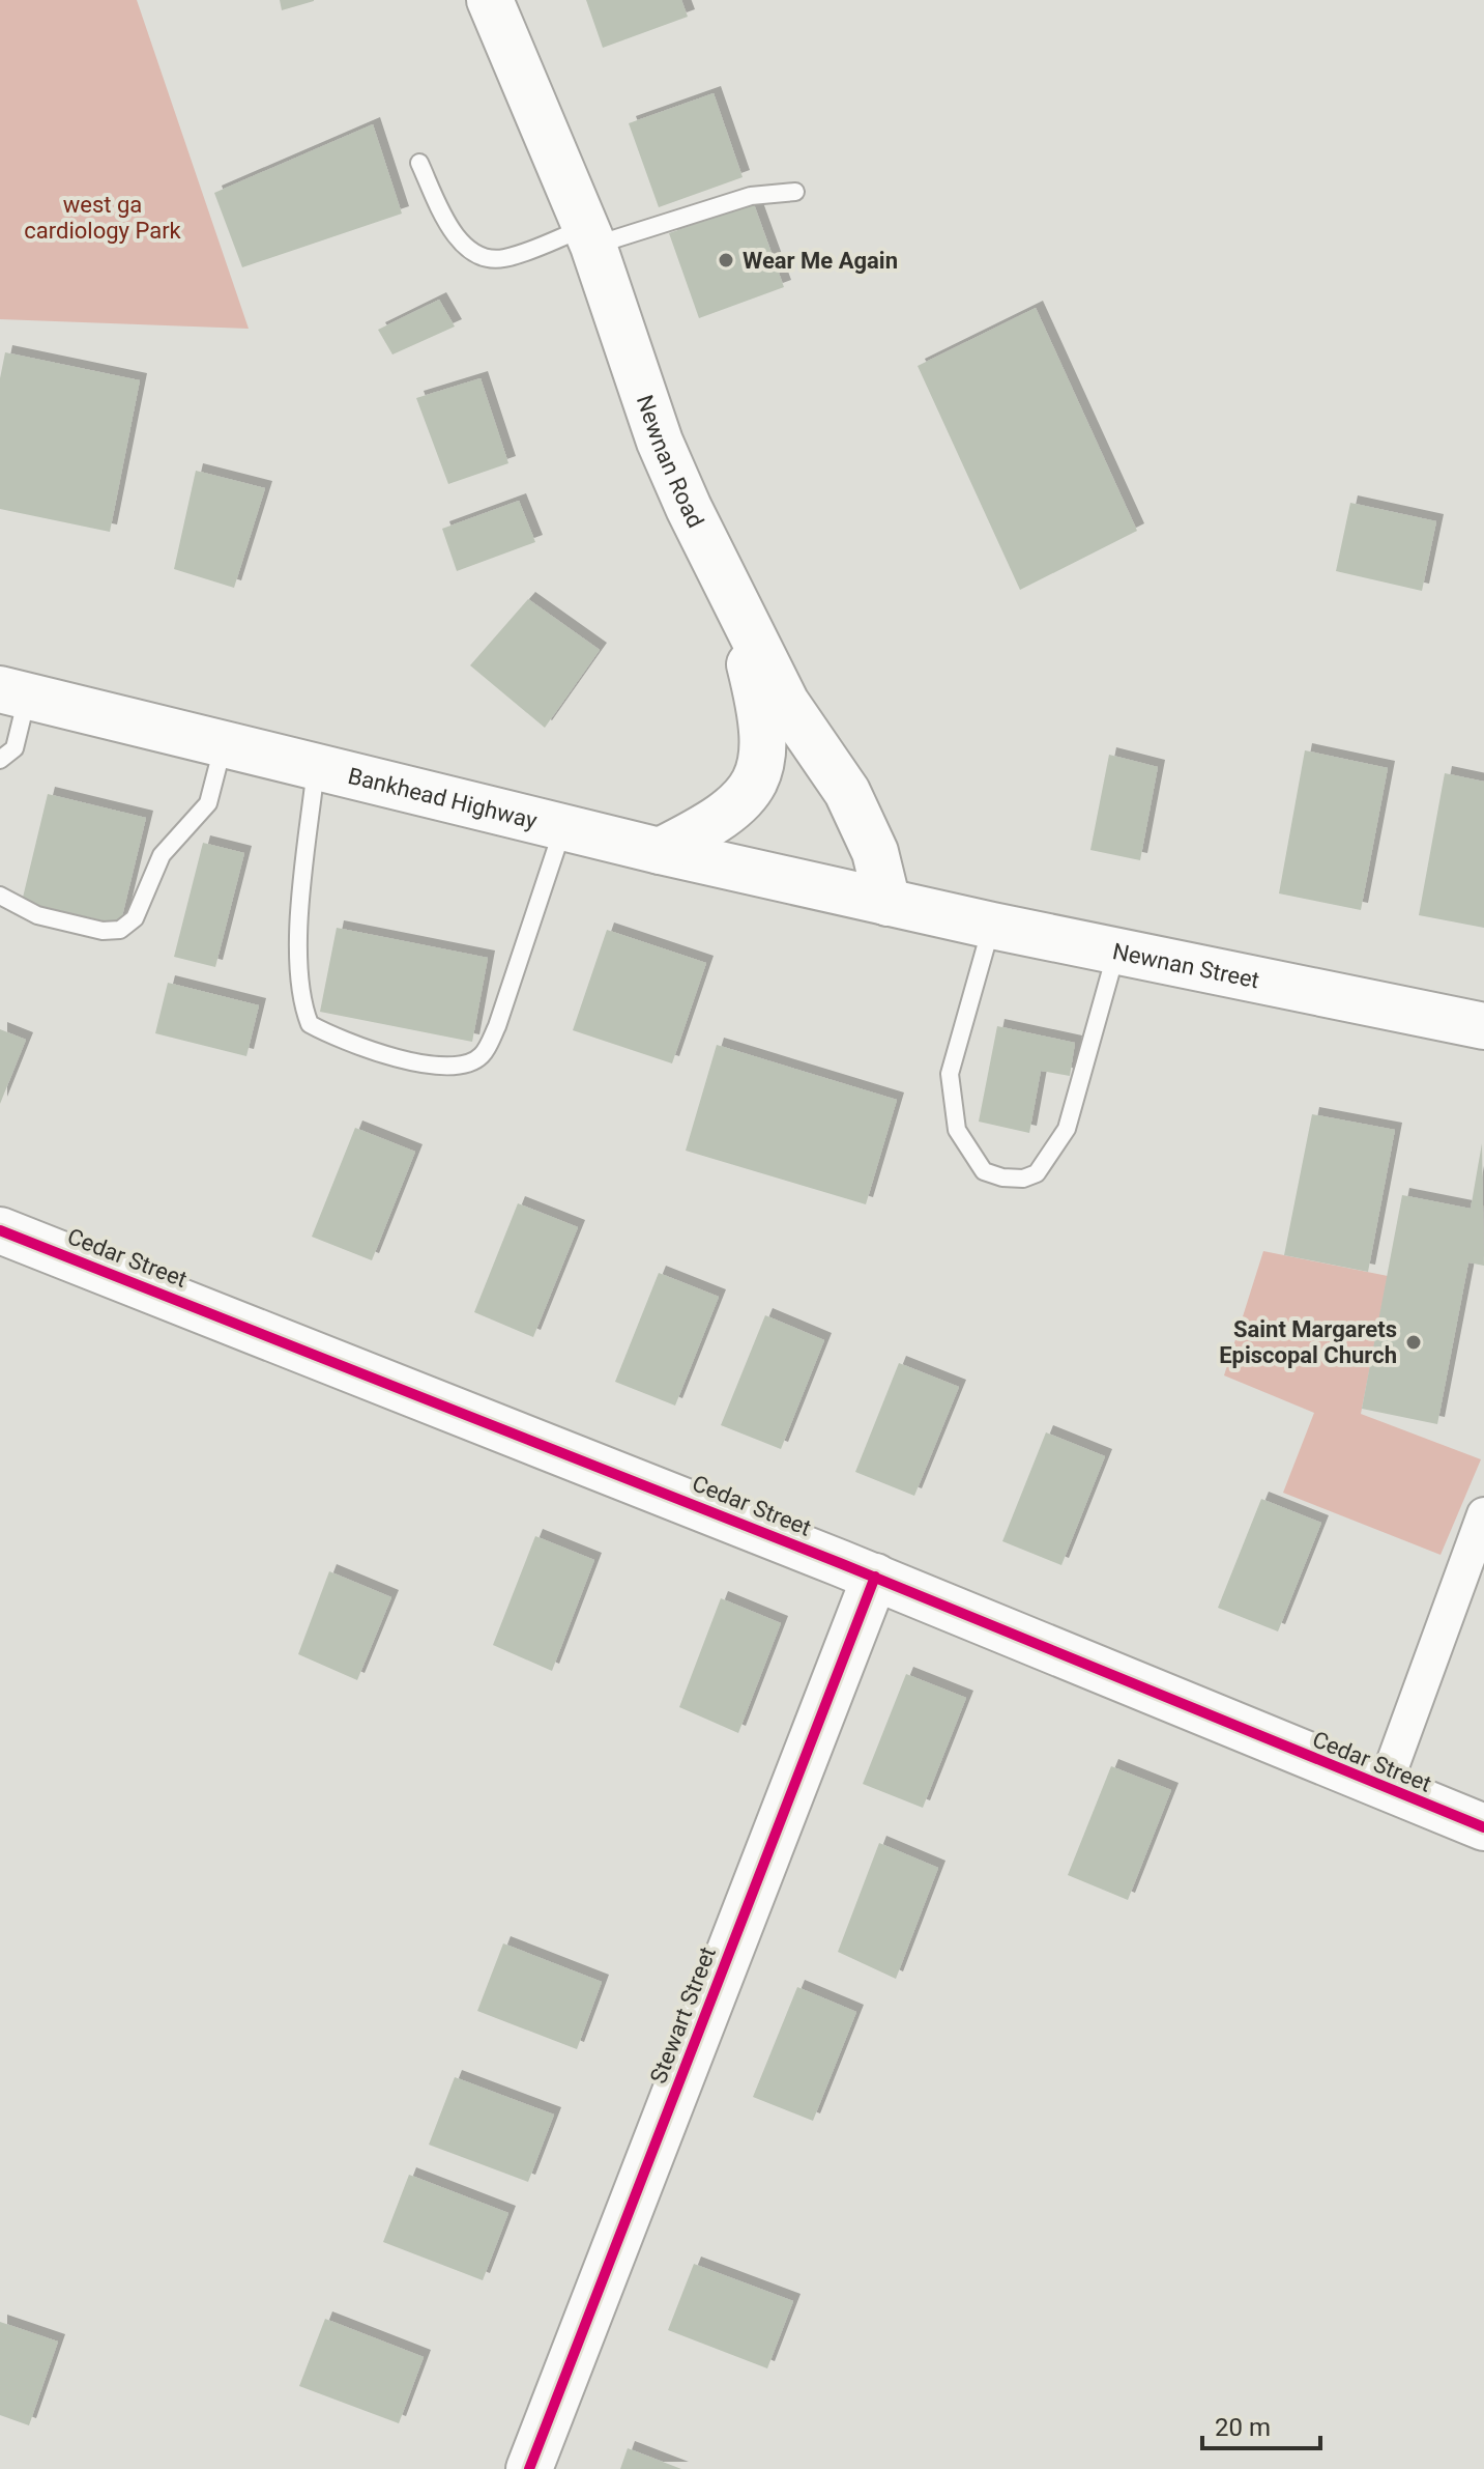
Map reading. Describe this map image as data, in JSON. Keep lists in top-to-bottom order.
{
  "streets": {
    "main road": [
      "Newnan Road",
      "Bankhead Highway",
      "Newnan Street",
      "Cedar Street",
      "Stewart Street"
    ]
  },
  "crossings": [
    ["Newnan Road", "Bankhead Highway"],
    ["Newnan Road", "Newnan Street"],
    ["Bankhead Highway", "Newnan Street"],
    ["Cedar Street", "Stewart Street"]
  ],
  "parks": ["west ga cardiology Park"],
  "places": ["Wear Me Again", "Saint Margarets Episcopal Church"],
  "scale_bar": "20 m"
}
